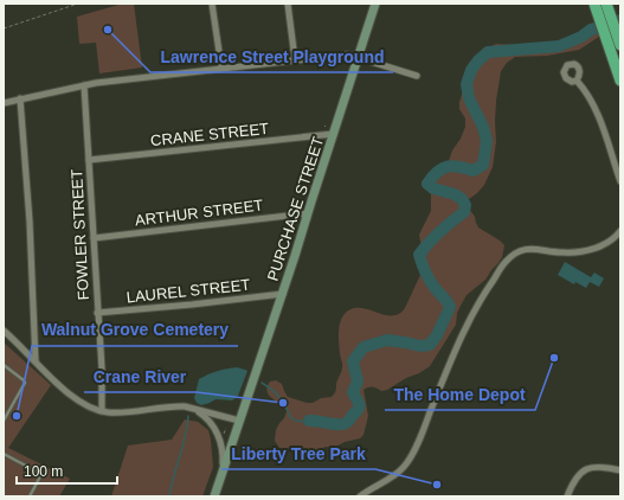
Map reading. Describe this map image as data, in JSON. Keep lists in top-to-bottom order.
{
  "streets": {
    "street": [
      "CRANE STREET",
      "PURCHASE STREET",
      "ARTHUR STREET",
      "FOWLER STREET",
      "LAUREL STREET"
    ]
  },
  "crossings": [
    ["CRANE STREET", "PURCHASE STREET"],
    ["CRANE STREET", "FOWLER STREET"],
    ["PURCHASE STREET", "ARTHUR STREET"],
    ["PURCHASE STREET", "LAUREL STREET"],
    ["ARTHUR STREET", "FOWLER STREET"],
    ["FOWLER STREET", "LAUREL STREET"]
  ],
  "places": [
    "Lawrence Street Playground",
    "The Home Depot",
    "Crane River",
    "Walnut Grove Cemetery",
    "Liberty Tree Park"
  ],
  "scale_bar": "100 m"
}
